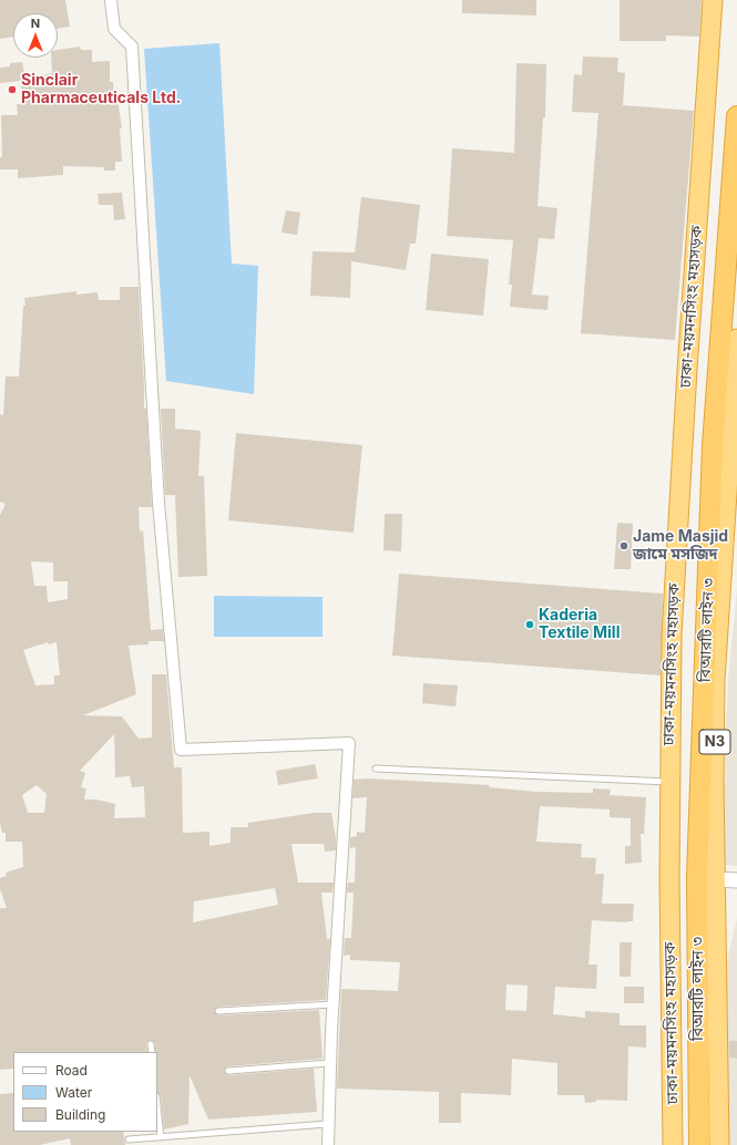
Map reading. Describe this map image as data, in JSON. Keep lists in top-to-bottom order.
{
  "streets": {
    "highway": ["ঢাকা-ময়মনসিংহ মহাসড়ক", "বিআরটি লাইন ৩", "N3"]
  },
  "places": ["Sinclair Pharmaceuticals Ltd.", "Jame Masjid জামে মসজিদ", "Kaderia Textile Mill"],
  "legend": ["Road", "Water", "Building"],
  "north": "top"
}
